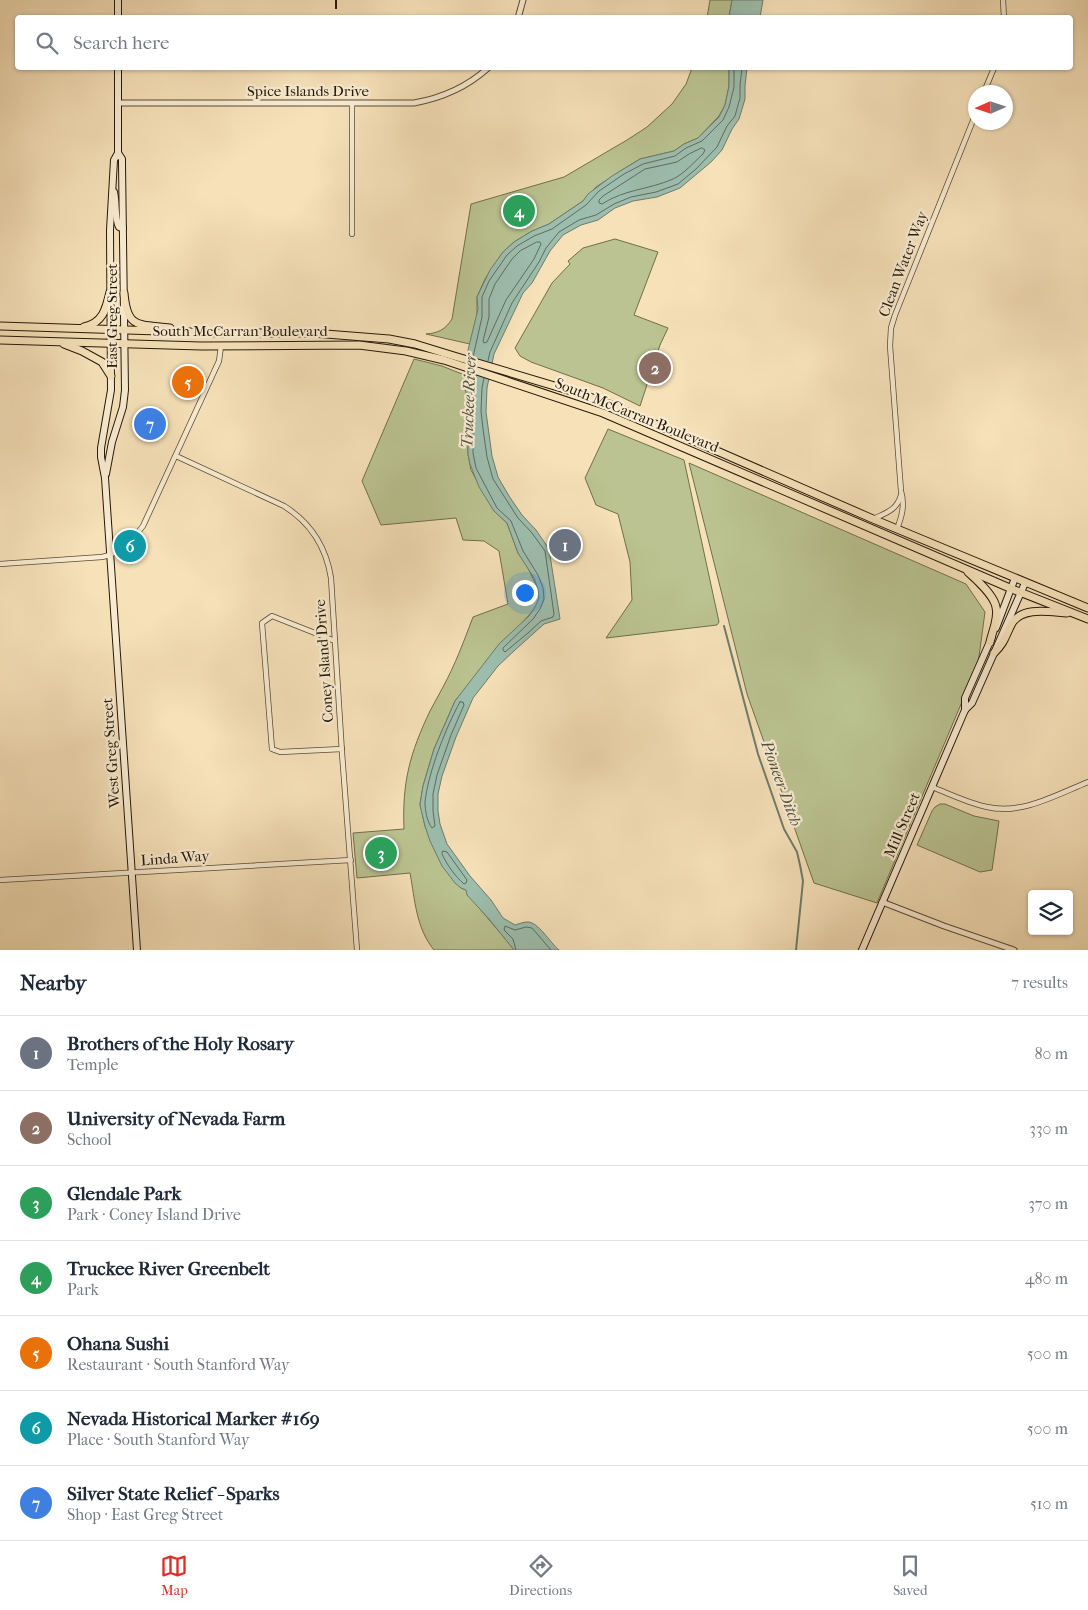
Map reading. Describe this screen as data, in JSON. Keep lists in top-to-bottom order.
{
  "streets": {
    "main road": [
      "East Greg Street",
      "South McCarran Boulevard",
      "West Greg Street",
      "Mill Street"
    ],
    "street": [
      "Spice Islands Drive",
      "Clean Water Way",
      "Coney Island Drive",
      "Linda Way"
    ]
  },
  "crossings": [
    ["Spice Islands Drive", "East Greg Street"],
    ["Clean Water Way", "South McCarran Boulevard"],
    ["East Greg Street", "South McCarran Boulevard"],
    ["East Greg Street", "West Greg Street"],
    ["South McCarran Boulevard", "Mill Street"],
    ["Coney Island Drive", "Linda Way"],
    ["West Greg Street", "Linda Way"]
  ],
  "water": ["Truckee River", "Pioneer Ditch"],
  "north": "left",
  "page": {
    "search": "Search here",
    "pins": [
      "4",
      "2",
      "5",
      "7",
      "1",
      "6",
      "3"
    ],
    "heading": ["Nearby", "7 results"],
    "list": [
      {
        "mark": "1",
        "name": "Brothers of the Holy Rosary",
        "note": "Temple",
        "value": "80 m"
      },
      {
        "mark": "2",
        "name": "University of Nevada Farm",
        "note": "School",
        "value": "330 m"
      },
      {
        "mark": "3",
        "name": "Glendale Park",
        "note": "Park · Coney Island Drive",
        "value": "370 m"
      },
      {
        "mark": "4",
        "name": "Truckee River Greenbelt",
        "note": "Park",
        "value": "480 m"
      },
      {
        "mark": "5",
        "name": "Ohana Sushi",
        "note": "Restaurant · South Stanford Way",
        "value": "500 m"
      },
      {
        "mark": "6",
        "name": "Nevada Historical Marker #169",
        "note": "Place · South Stanford Way",
        "value": "500 m"
      },
      {
        "mark": "7",
        "name": "Silver State Relief - Sparks",
        "note": "Shop · East Greg Street",
        "value": "510 m"
      }
    ],
    "nav": ["Map", "Directions", "Saved"]
  }
}
